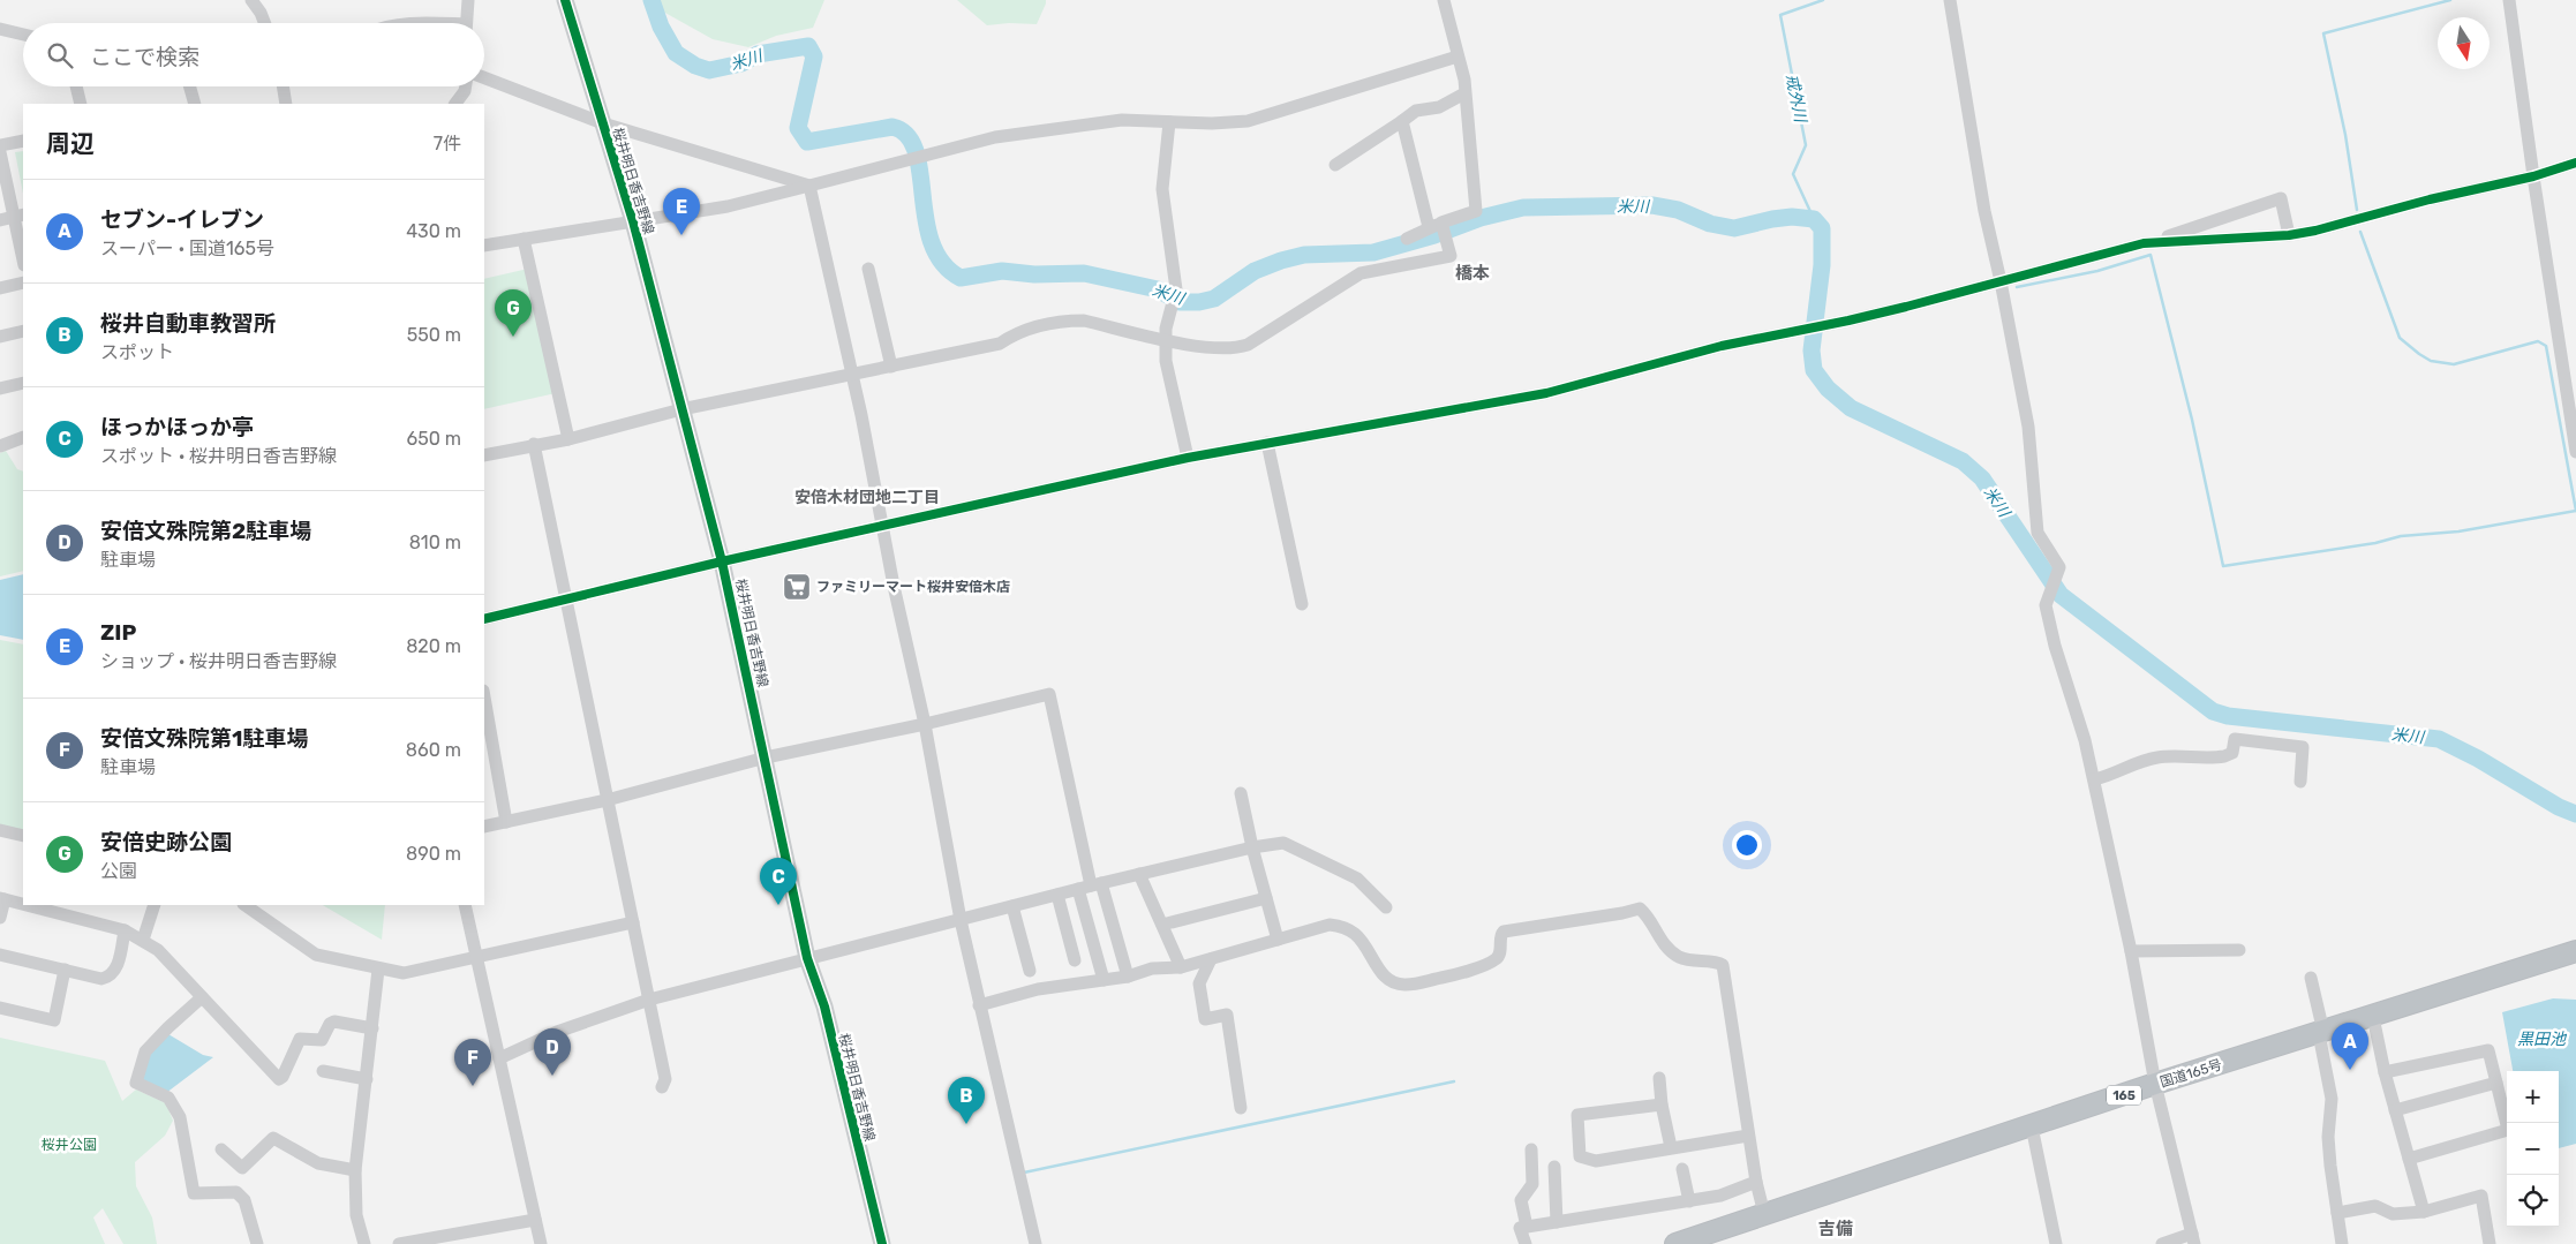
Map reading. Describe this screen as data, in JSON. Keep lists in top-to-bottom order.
{
  "streets": {
    "highway": ["国道165号", "165"],
    "main road": ["桜井明日香吉野線"]
  },
  "districts": ["橋本", "安倍木材団地二丁目", "吉備"],
  "water": ["米川", "戒外川", "黒田池"],
  "parks": ["桜井公園"],
  "places": {
    "supermarket": ["ファミリーマート桜井安倍木店"]
  },
  "north": "bottom",
  "page": {
    "search": "ここで検索",
    "heading": ["周辺", "7件"],
    "list": [
      {
        "mark": "A",
        "name": "セブン-イレブン",
        "note": "スーパー · 国道165号",
        "value": "430 m"
      },
      {
        "mark": "B",
        "name": "桜井自動車教習所",
        "note": "スポット",
        "value": "550 m"
      },
      {
        "mark": "C",
        "name": "ほっかほっか亭",
        "note": "スポット · 桜井明日香吉野線",
        "value": "650 m"
      },
      {
        "mark": "D",
        "name": "安倍文殊院第2駐車場",
        "note": "駐車場",
        "value": "810 m"
      },
      {
        "mark": "E",
        "name": "ZIP",
        "note": "ショップ · 桜井明日香吉野線",
        "value": "820 m"
      },
      {
        "mark": "F",
        "name": "安倍文殊院第1駐車場",
        "note": "駐車場",
        "value": "860 m"
      },
      {
        "mark": "G",
        "name": "安倍史跡公園",
        "note": "公園",
        "value": "890 m"
      }
    ],
    "pins": [
      "E",
      "G",
      "C",
      "A",
      "D",
      "F",
      "B"
    ],
    "map_buttons": ["+", "−"]
  }
}
